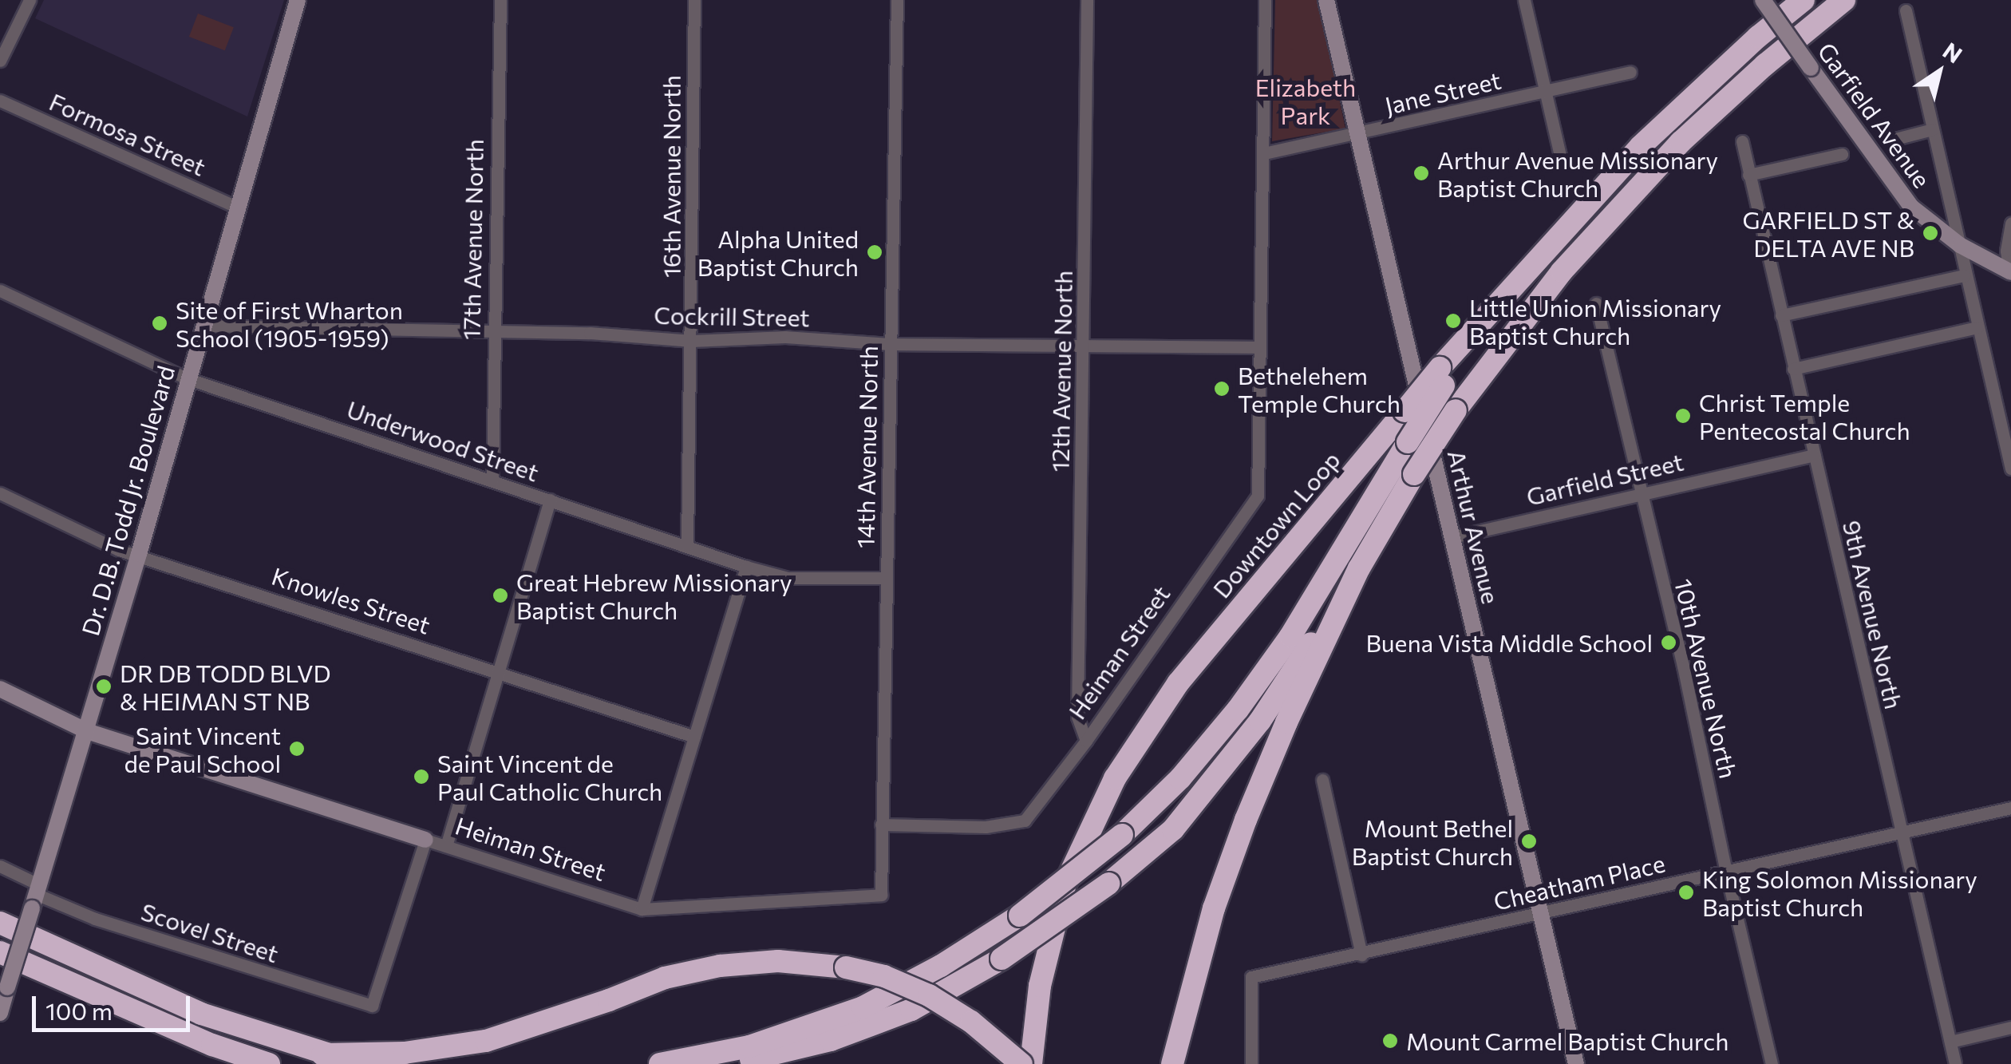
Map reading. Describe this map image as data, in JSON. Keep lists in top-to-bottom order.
{
  "streets": {
    "highway": ["Downtown Loop"],
    "street": [
      "Jane Street",
      "Garfield Avenue",
      "Formosa Street",
      "16th Avenue North",
      "17th Avenue North",
      "Cockrill Street",
      "12th Avenue North",
      "Underwood Street",
      "14th Avenue North",
      "Garfield Street",
      "Dr. D.B. Todd Jr. Boulevard",
      "Arthur Avenue",
      "Knowles Street",
      "9th Avenue North",
      "Heiman Street",
      "10th Avenue North",
      "Cheatham Place",
      "Scovel Street"
    ]
  },
  "crossings": [
    ["Jane Street", "Arthur Avenue"],
    ["Formosa Street", "Dr. D.B. Todd Jr. Boulevard"],
    ["16th Avenue North", "Cockrill Street"],
    ["16th Avenue North", "Underwood Street"],
    ["17th Avenue North", "Cockrill Street"],
    ["17th Avenue North", "Underwood Street"],
    ["Cockrill Street", "12th Avenue North"],
    ["Cockrill Street", "14th Avenue North"],
    ["Cockrill Street", "Dr. D.B. Todd Jr. Boulevard"],
    ["Cockrill Street", "Heiman Street"],
    ["12th Avenue North", "Heiman Street"],
    ["Underwood Street", "14th Avenue North"],
    ["Underwood Street", "Dr. D.B. Todd Jr. Boulevard"],
    ["14th Avenue North", "Heiman Street"],
    ["Garfield Street", "Arthur Avenue"],
    ["Garfield Street", "9th Avenue North"],
    ["Garfield Street", "10th Avenue North"],
    ["Dr. D.B. Todd Jr. Boulevard", "Knowles Street"],
    ["Dr. D.B. Todd Jr. Boulevard", "Heiman Street"],
    ["Dr. D.B. Todd Jr. Boulevard", "Scovel Street"],
    ["Arthur Avenue", "Cheatham Place"],
    ["9th Avenue North", "Cheatham Place"],
    ["Heiman Street", "Scovel Street"],
    ["10th Avenue North", "Cheatham Place"]
  ],
  "parks": ["Elizabeth Park"],
  "places": [
    "Arthur Avenue Missionary Baptist Church",
    "GARFIELD ST & DELTA AVE NB",
    "Alpha United Baptist Church",
    "Little Union Missionary Baptist Church",
    "Site of First Wharton School (1905-1959)",
    "Bethelehem Temple Church",
    "Christ Temple Pentecostal Church",
    "Great Hebrew Missionary Baptist Church",
    "Buena Vista Middle School",
    "DR DB TODD BLVD & HEIMAN ST NB",
    "Saint Vincent de Paul School",
    "Saint Vincent de Paul Catholic Church",
    "Mount Bethel Baptist Church",
    "King Solomon Missionary Baptist Church",
    "Mount Carmel Baptist Church"
  ],
  "scale_bar": "100 m",
  "north": "top right"
}
